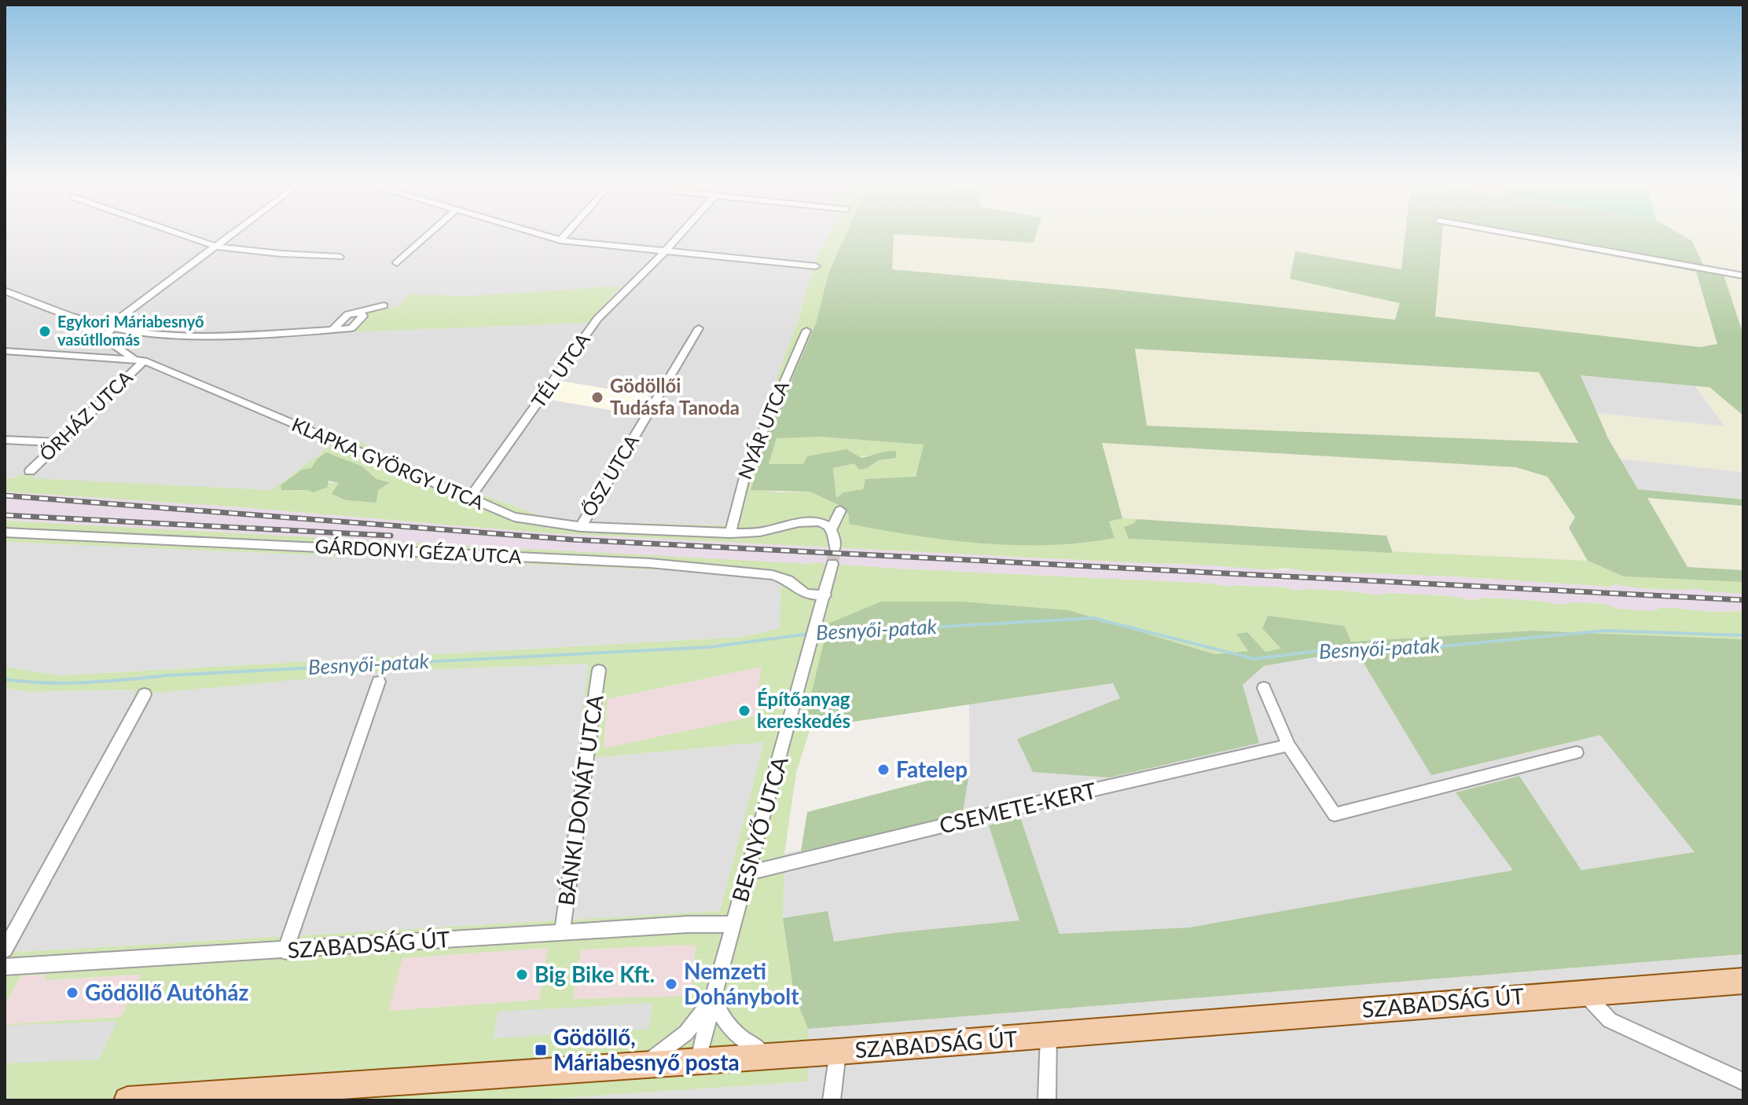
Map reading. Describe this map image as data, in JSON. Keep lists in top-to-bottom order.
{
  "streets": {
    "main road": ["SZABADSÁG ÚT"],
    "street": [
      "TÉL UTCA",
      "ŐRHÁZ UTCA",
      "NYÁR UTCA",
      "KLAPKA GYÖRGY UTCA",
      "ŐSZ UTCA",
      "GÁRDONYI GÉZA UTCA",
      "BÁNKI DONÁT UTCA",
      "CSEMETE-KERT",
      "BESNYŐ UTCA"
    ]
  },
  "crossings": [
    ["TÉL UTCA", "KLAPKA GYÖRGY UTCA"],
    ["ŐRHÁZ UTCA", "KLAPKA GYÖRGY UTCA"],
    ["NYÁR UTCA", "KLAPKA GYÖRGY UTCA"],
    ["KLAPKA GYÖRGY UTCA", "ŐSZ UTCA"],
    ["GÁRDONYI GÉZA UTCA", "BESNYŐ UTCA"],
    ["BÁNKI DONÁT UTCA", "SZABADSÁG ÚT"],
    ["CSEMETE-KERT", "BESNYŐ UTCA"],
    ["BESNYŐ UTCA", "SZABADSÁG ÚT"]
  ],
  "water": ["Besnyői-patak"],
  "places": {
    "other": [
      "Egykori Máriabesnyő vasútllomás",
      "Gödöllői Tudásfa Tanoda",
      "Építőanyag kereskedés",
      "Fatelep",
      "Big Bike Kft.",
      "Nemzeti Dohánybolt",
      "Gödöllő Autóház"
    ],
    "transit": ["Gödöllő, Máriabesnyő posta"]
  }
}
